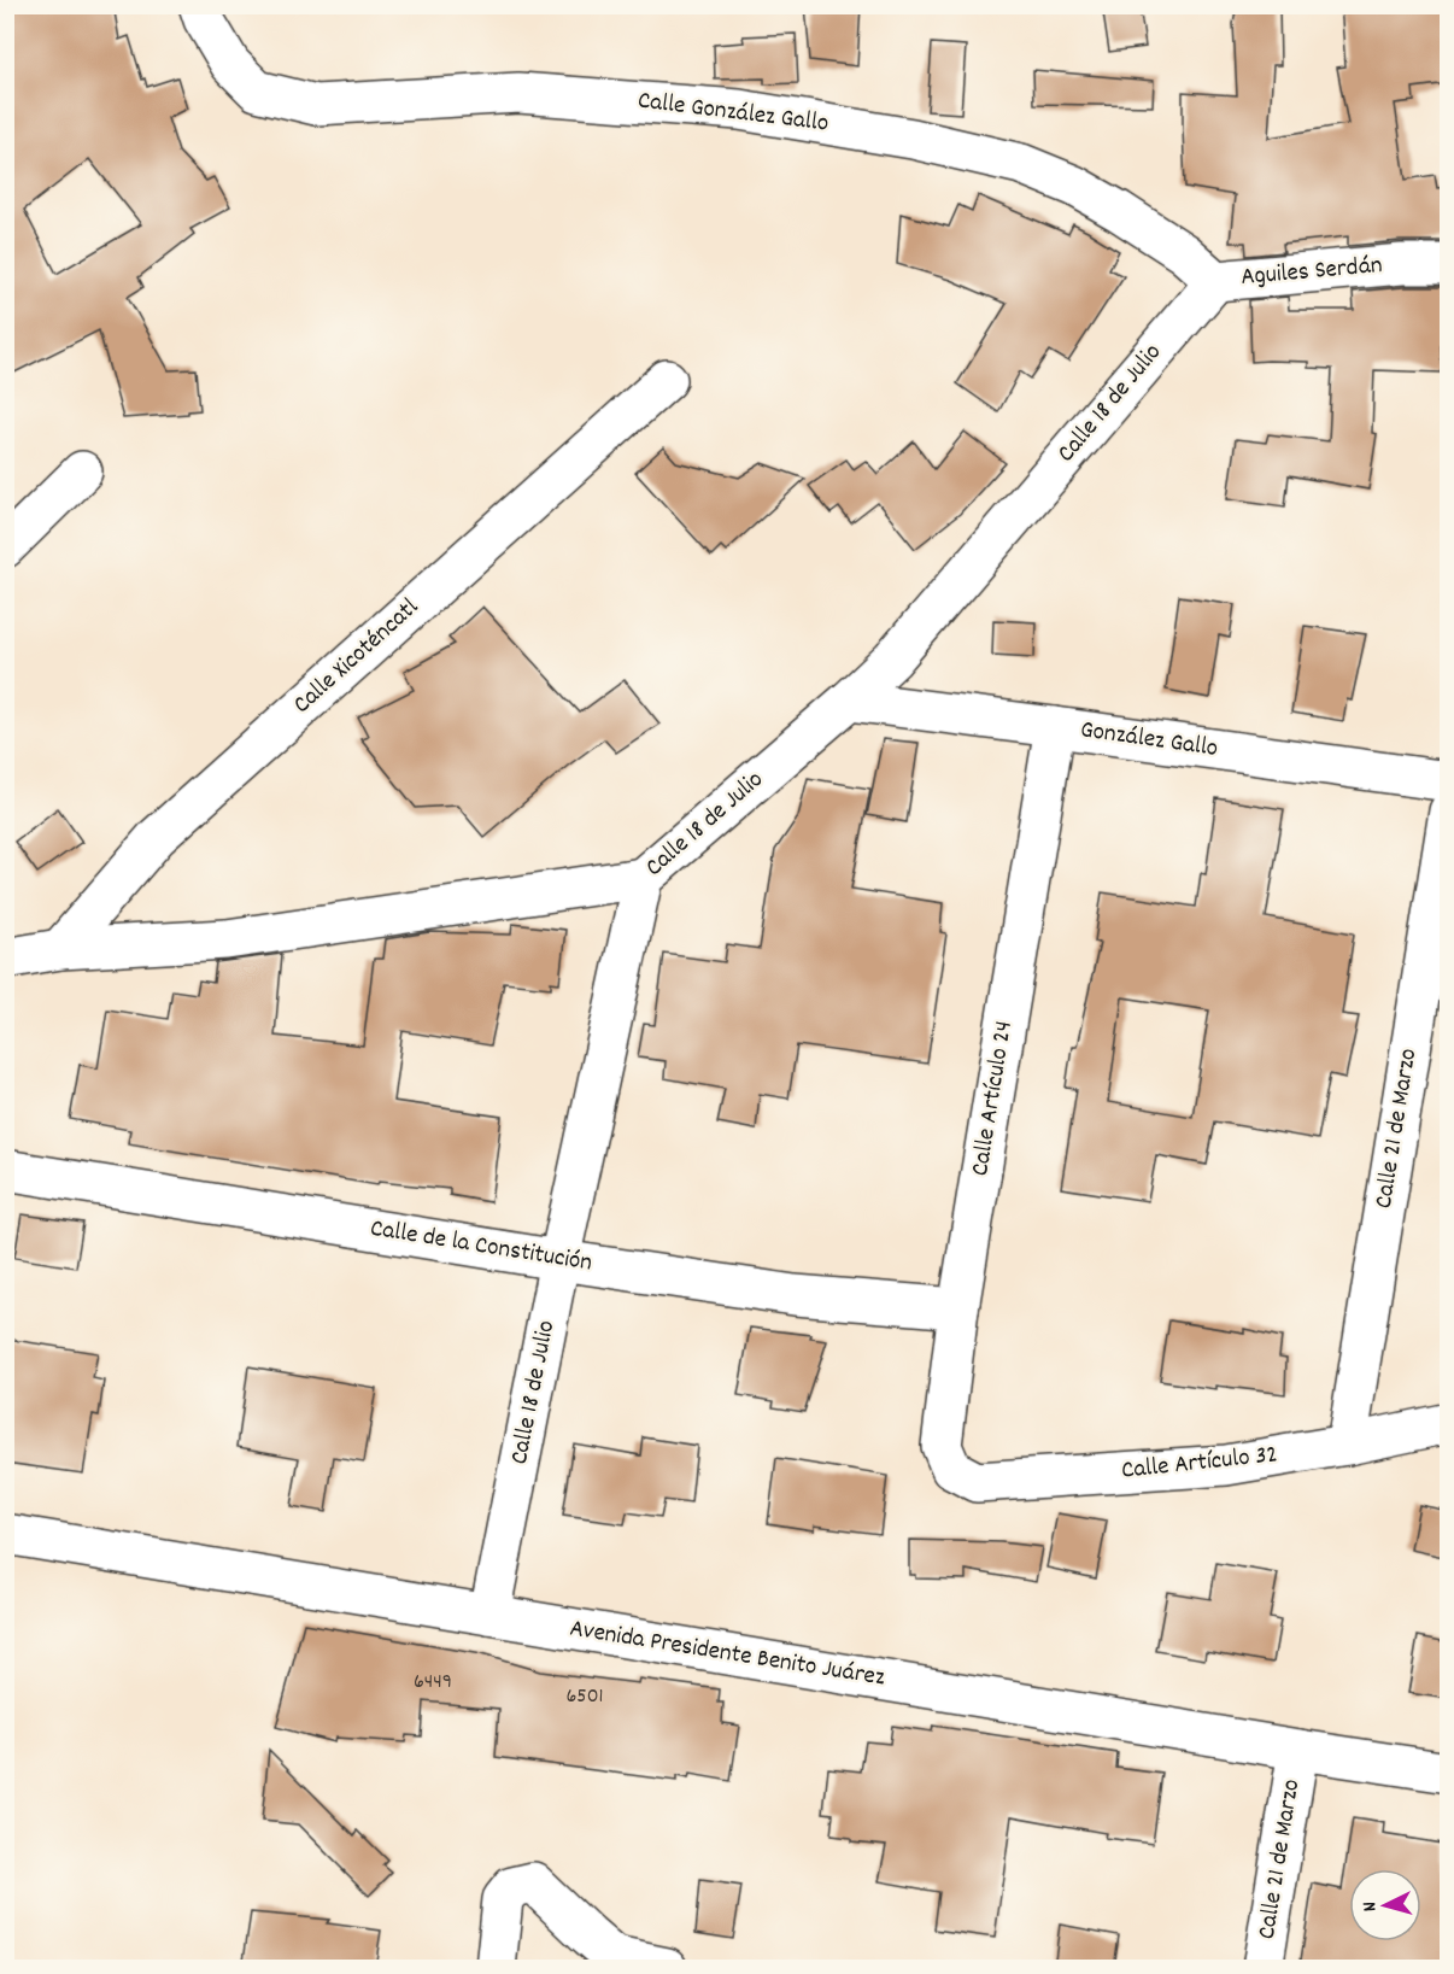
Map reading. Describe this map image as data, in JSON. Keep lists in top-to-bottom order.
{
  "streets": {
    "street": [
      "Calle González Gallo",
      "Aguiles Serdán",
      "Calle 18 de Julio",
      "Calle Xicoténcatl",
      "González Gallo",
      "Calle Artículo 24",
      "Calle 21 de Marzo",
      "Calle de la Constitución",
      "Calle Artículo 32",
      "Avenida Presidente Benito Juárez"
    ]
  },
  "crossings": [
    ["Calle González Gallo", "Aguiles Serdán"],
    ["Aguiles Serdán", "Calle 18 de Julio"],
    ["Calle 18 de Julio", "González Gallo"],
    ["Calle 18 de Julio", "Calle de la Constitución"],
    ["Calle 18 de Julio", "Avenida Presidente Benito Juárez"],
    ["González Gallo", "Calle Artículo 24"],
    ["Calle Artículo 24", "Calle de la Constitución"],
    ["Calle Artículo 24", "Calle Artículo 32"],
    ["Calle 21 de Marzo", "Calle Artículo 32"],
    ["Calle 21 de Marzo", "Avenida Presidente Benito Juárez"]
  ],
  "house_numbers": ["6449", "6501"],
  "north": "left"
}
